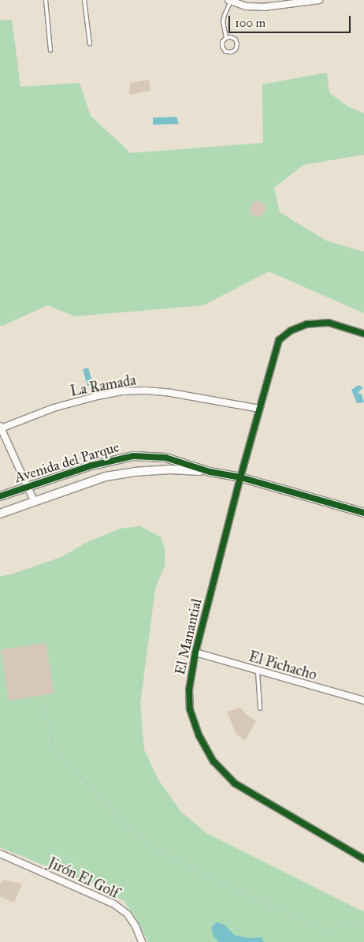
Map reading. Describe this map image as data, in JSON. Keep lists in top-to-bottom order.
{
  "streets": {
    "street": [
      "La Ramada",
      "Avenida del Parque",
      "El Manantial",
      "El Pichacho",
      "Jirón El Golf"
    ]
  },
  "crossings": [
    ["La Ramada", "El Manantial"],
    ["Avenida del Parque", "El Manantial"],
    ["El Manantial", "El Pichacho"]
  ],
  "scale_bar": "100 m"
}
